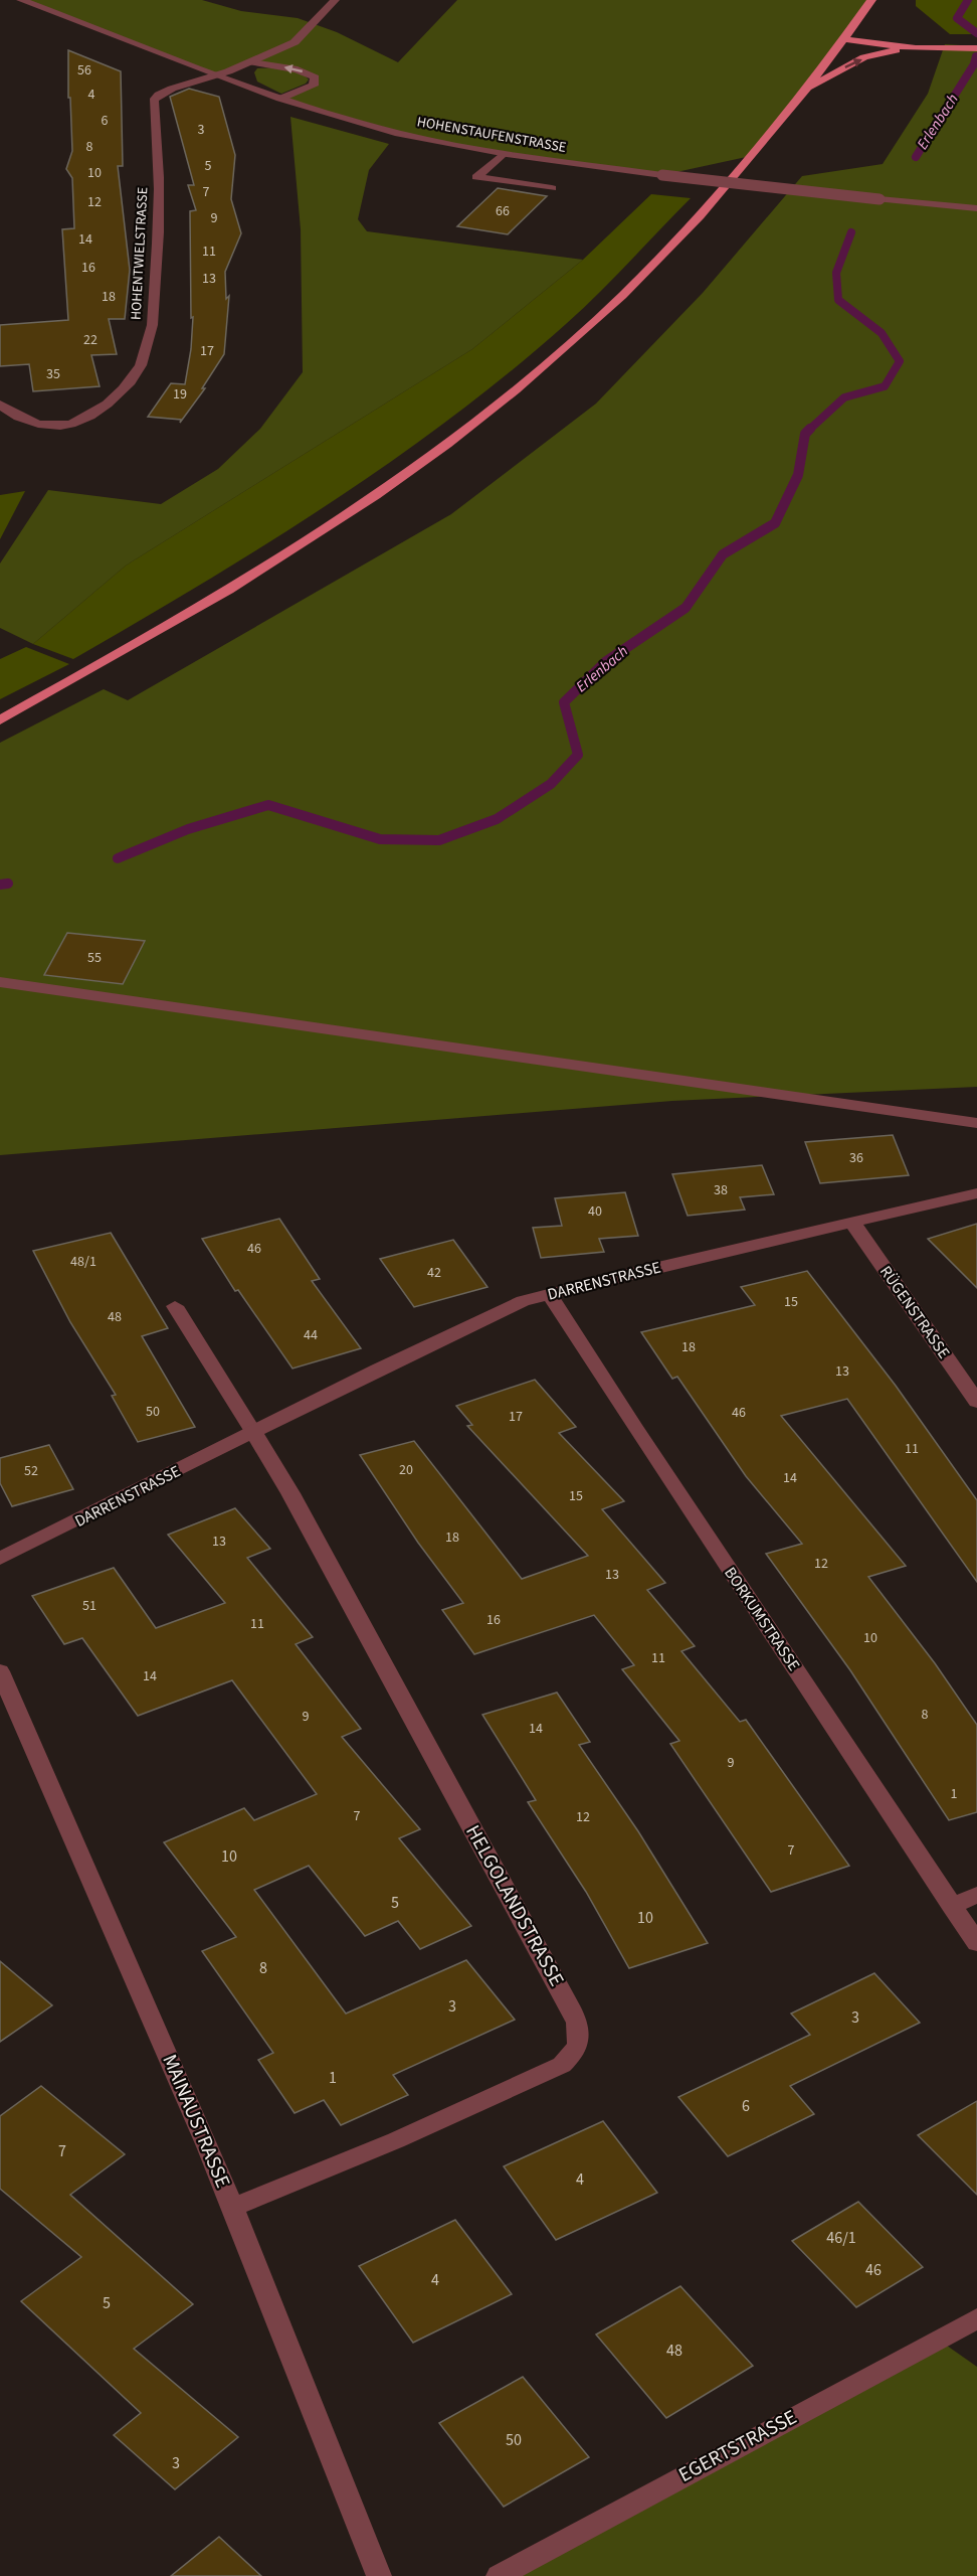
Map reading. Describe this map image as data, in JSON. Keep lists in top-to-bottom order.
{
  "streets": {
    "street": [
      "HOHENSTAUFENSTRASSE",
      "HOHENTWIELSTRASSE",
      "DARRENSTRASSE",
      "RÜGENSTRASSE",
      "BORKUMSTRASSE",
      "HELGOLANDSTRASSE",
      "MAINAUSTRASSE",
      "EGERTSTRASSE"
    ]
  },
  "crossings": [
    ["HOHENSTAUFENSTRASSE", "HOHENTWIELSTRASSE"],
    ["DARRENSTRASSE", "RÜGENSTRASSE"],
    ["DARRENSTRASSE", "BORKUMSTRASSE"],
    ["DARRENSTRASSE", "HELGOLANDSTRASSE"],
    ["HELGOLANDSTRASSE", "MAINAUSTRASSE"]
  ],
  "water": ["Erlenbach"],
  "house_numbers": [
    "56",
    "4",
    "6",
    "3",
    "8",
    "5",
    "10",
    "7",
    "12",
    "66",
    "9",
    "14",
    "11",
    "16",
    "13",
    "18",
    "22",
    "17",
    "35",
    "19",
    "55",
    "36",
    "38",
    "40",
    "46",
    "48/1",
    "42",
    "15",
    "48",
    "44",
    "18",
    "13",
    "50",
    "46",
    "17",
    "11",
    "20",
    "52",
    "14",
    "15",
    "18",
    "13",
    "12",
    "13",
    "51",
    "16",
    "11",
    "10",
    "11",
    "14",
    "8",
    "9",
    "14",
    "9",
    "1",
    "7",
    "12",
    "7",
    "10",
    "5",
    "10",
    "8",
    "3",
    "3",
    "1",
    "6",
    "7",
    "4",
    "46/1",
    "46",
    "4",
    "5",
    "48",
    "50",
    "3"
  ]
}
